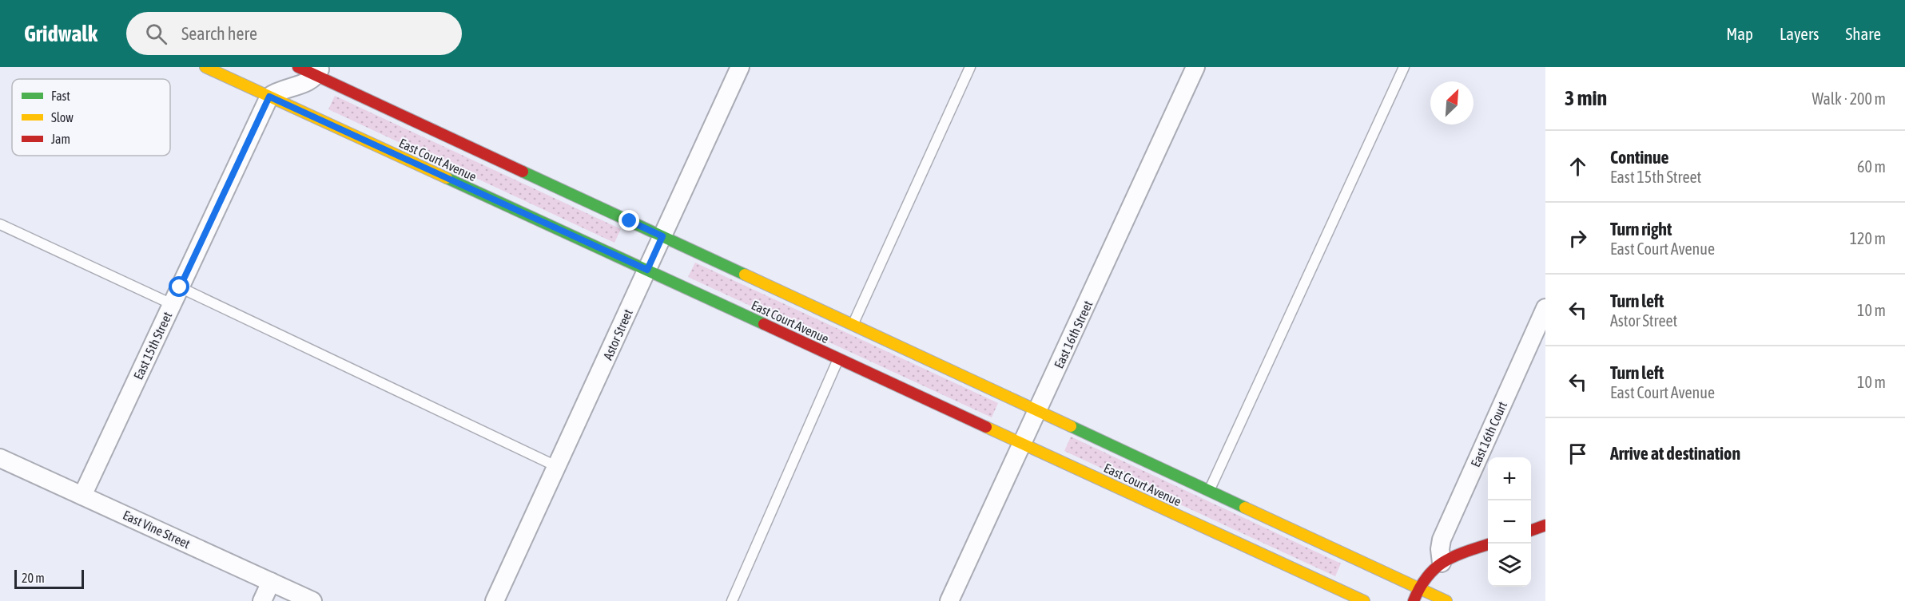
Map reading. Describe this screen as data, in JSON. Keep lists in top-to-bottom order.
{
  "streets": {
    "street": [
      "East Court Avenue",
      "Astor Street",
      "East 16th Street",
      "East 15th Street",
      "East 16th Court",
      "East Vine Street"
    ]
  },
  "crossings": [
    ["East Court Avenue", "Astor Street"],
    ["East Court Avenue", "East 16th Street"],
    ["East Court Avenue", "East 15th Street"],
    ["East 15th Street", "East Vine Street"]
  ],
  "legend": ["Fast", "Slow", "Jam"],
  "scale_bar": "20 m",
  "north": "top right",
  "page": {
    "header": "Gridwalk",
    "search": "Search here",
    "nav": ["Map", "Layers", "Share"],
    "heading": ["3 min", "Walk · 200 m"],
    "list": [
      ["Continue", "East 15th Street", "60 m"],
      ["Turn right", "East Court Avenue", "120 m"],
      ["Turn left", "Astor Street", "10 m"],
      ["Turn left", "East Court Avenue", "10 m"],
      "Arrive at destination"
    ],
    "map_buttons": ["+", "−"],
    "scale": "20 m"
  }
}
